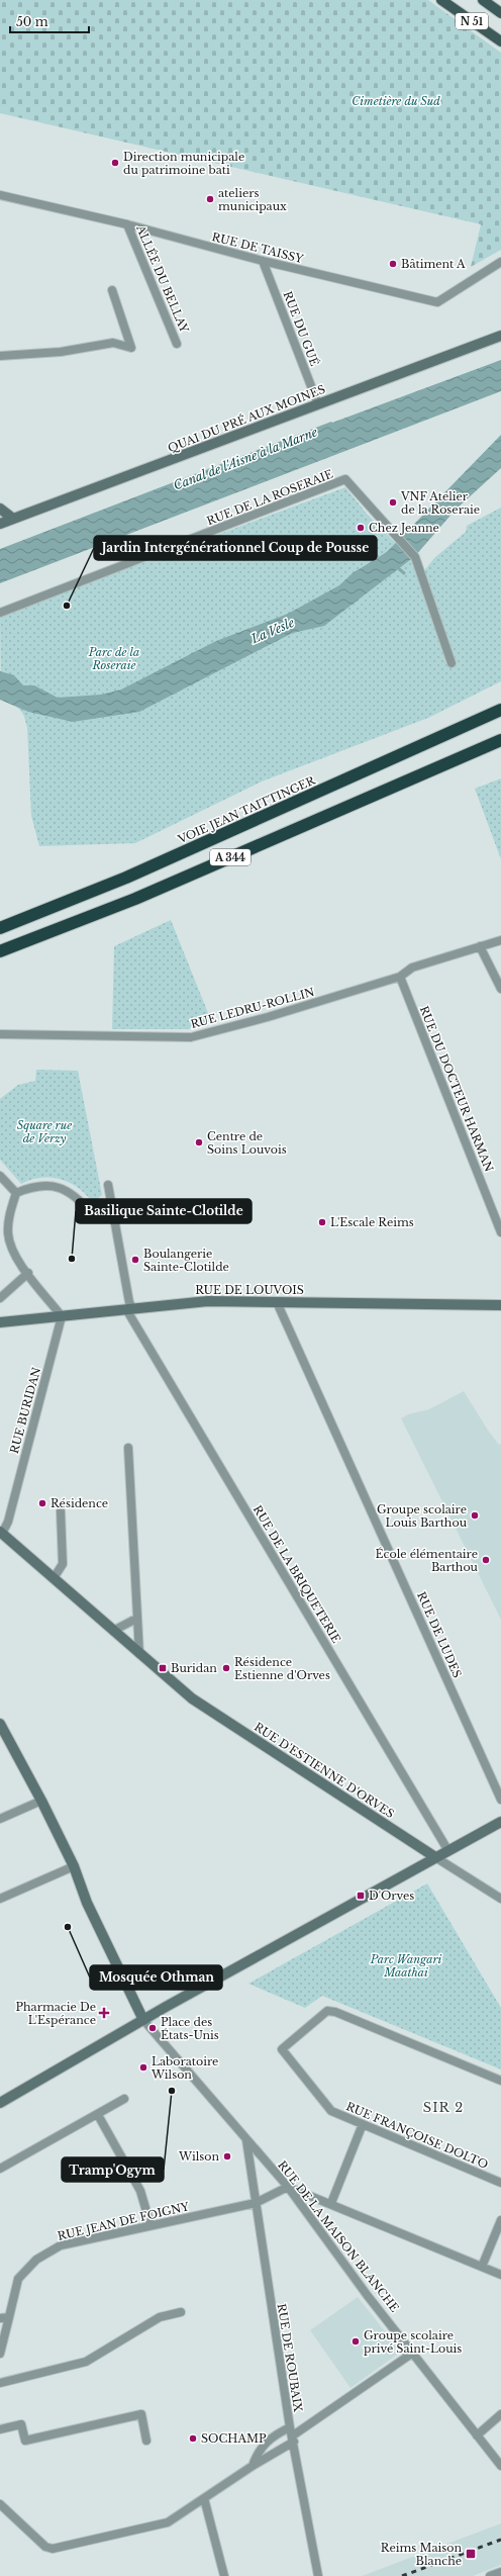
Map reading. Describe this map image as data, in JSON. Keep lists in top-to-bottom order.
{
  "streets": {
    "highway": ["VOIE JEAN TAITTINGER", "A 344"],
    "main road": ["N 51"],
    "street": [
      "RUE DE TAISSY",
      "ALLÉE DU BELLAY",
      "RUE DU GUÉ",
      "QUAI DU PRÉ AUX MOINES",
      "RUE DE LA ROSERAIE",
      "RUE LEDRU-ROLLIN",
      "RUE DU DOCTEUR HARMAN",
      "RUE DE LOUVOIS",
      "RUE BURIDAN",
      "RUE DE LA BRIQUETERIE",
      "RUE DE LUDES",
      "RUE D'ESTIENNE D'ORVES",
      "RUE FRANÇOISE DOLTO",
      "RUE JEAN DE FOIGNY",
      "RUE DE LA MAISON BLANCHE",
      "RUE DE ROUBAIX"
    ]
  },
  "crossings": [
    ["RUE DE TAISSY", "ALLÉE DU BELLAY"],
    ["RUE DE TAISSY", "RUE DU GUÉ"],
    ["RUE DU GUÉ", "QUAI DU PRÉ AUX MOINES"],
    ["RUE LEDRU-ROLLIN", "RUE DU DOCTEUR HARMAN"],
    ["RUE DE LOUVOIS", "RUE BURIDAN"],
    ["RUE DE LOUVOIS", "RUE DE LA BRIQUETERIE"],
    ["RUE DE LOUVOIS", "RUE DE LUDES"],
    ["RUE BURIDAN", "RUE D'ESTIENNE D'ORVES"],
    ["RUE JEAN DE FOIGNY", "RUE DE LA MAISON BLANCHE"],
    ["RUE JEAN DE FOIGNY", "RUE DE ROUBAIX"],
    ["RUE DE LA MAISON BLANCHE", "RUE DE ROUBAIX"]
  ],
  "districts": ["SIR 2"],
  "water": ["Canal de l'Aisne à la Marne", "La Vesle"],
  "parks": [
    "Cimetière du Sud",
    "Parc de la Roseraie",
    "Square rue de Verzy",
    "Parc Wangari Maathai"
  ],
  "places": {
    "other": [
      "Direction municipale du patrimoine bati",
      "ateliers municipaux",
      "Bâtiment A",
      "VNF Atelier de la Roseraie",
      "Chez Jeanne",
      "Jardin Intergénérationnel Coup de Pousse",
      "Centre de Soins Louvois",
      "L'Escale Reims",
      "Basilique Sainte-Clotilde",
      "Boulangerie Sainte-Clotilde",
      "Résidence",
      "Groupe scolaire Louis Barthou",
      "École élémentaire Barthou",
      "Résidence Estienne d'Orves",
      "Mosquée Othman",
      "Place des États-Unis",
      "Laboratoire Wilson",
      "Tramp'Ogym",
      "Wilson",
      "Groupe scolaire privé Saint-Louis",
      "SOCHAMP"
    ],
    "transit": ["Buridan", "D'Orves", "Reims Maison Blanche"],
    "health": ["Pharmacie De L'Espérance"]
  },
  "scale_bar": "50 m"
}
